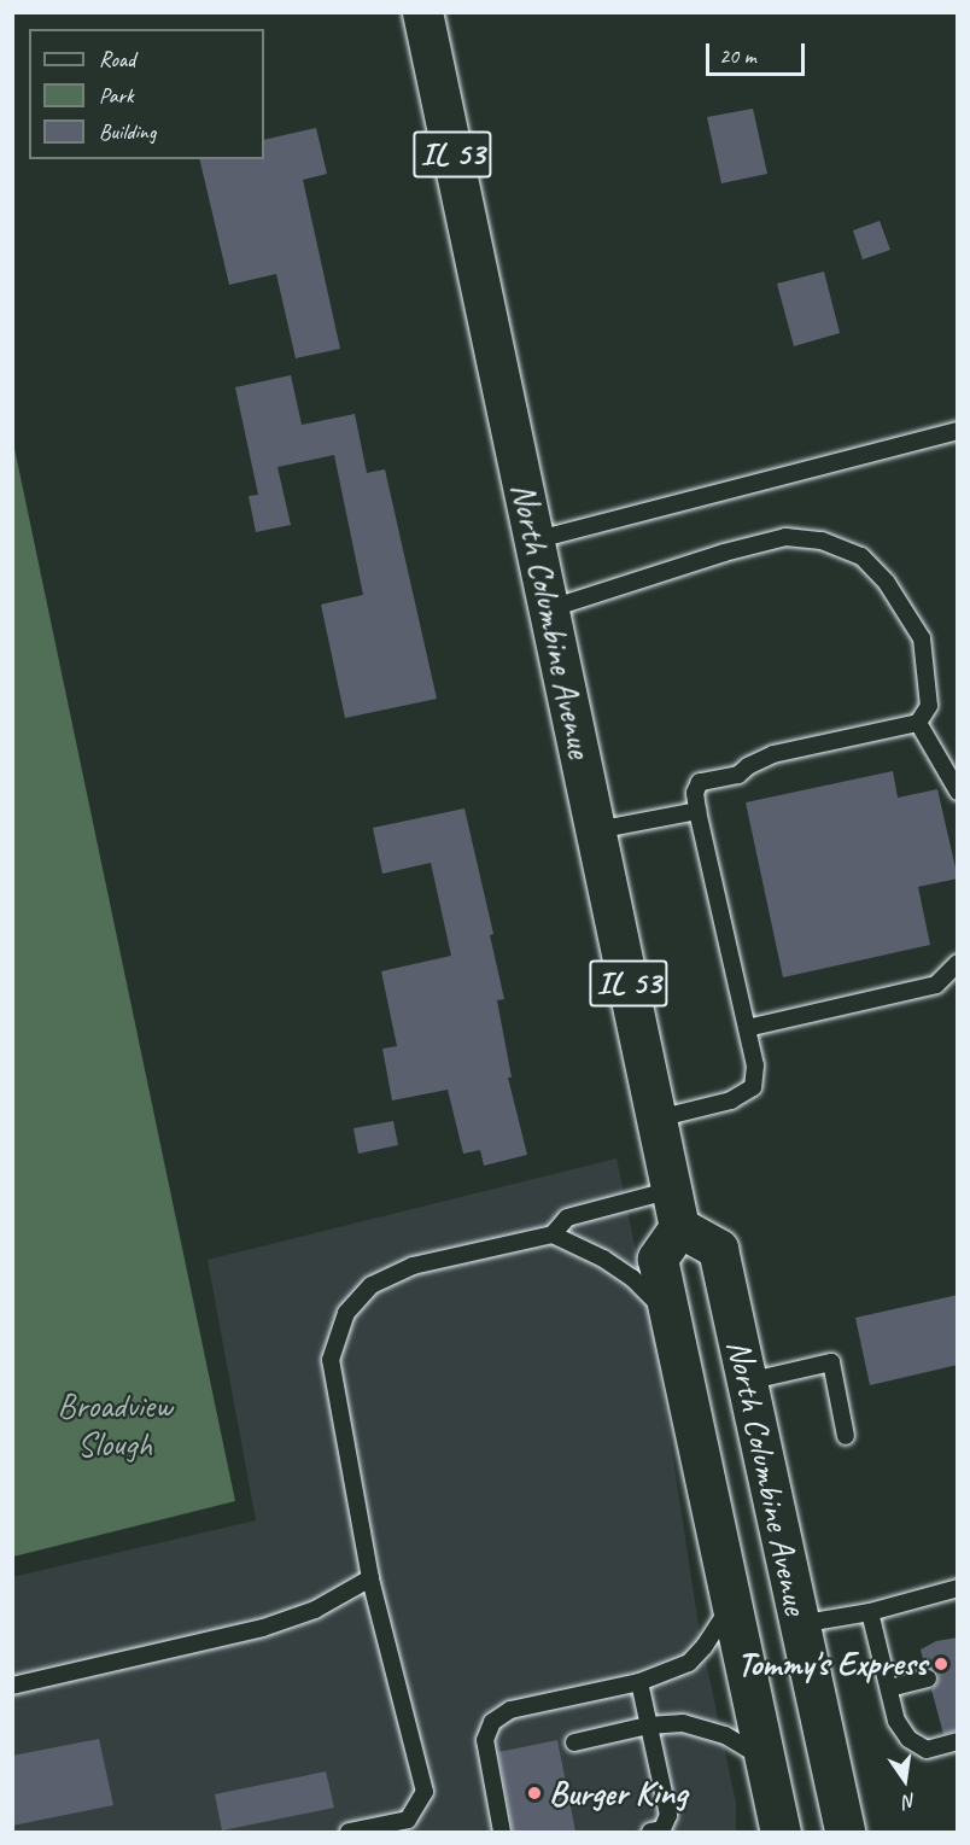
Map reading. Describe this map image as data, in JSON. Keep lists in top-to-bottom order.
{
  "streets": {
    "main road": ["IL 53", "North Columbine Avenue"]
  },
  "parks": ["Broadview Slough"],
  "places": ["Tommy's Express", "Burger King"],
  "legend": ["Road", "Park", "Building"],
  "scale_bar": "20 m",
  "north": "bottom"
}
